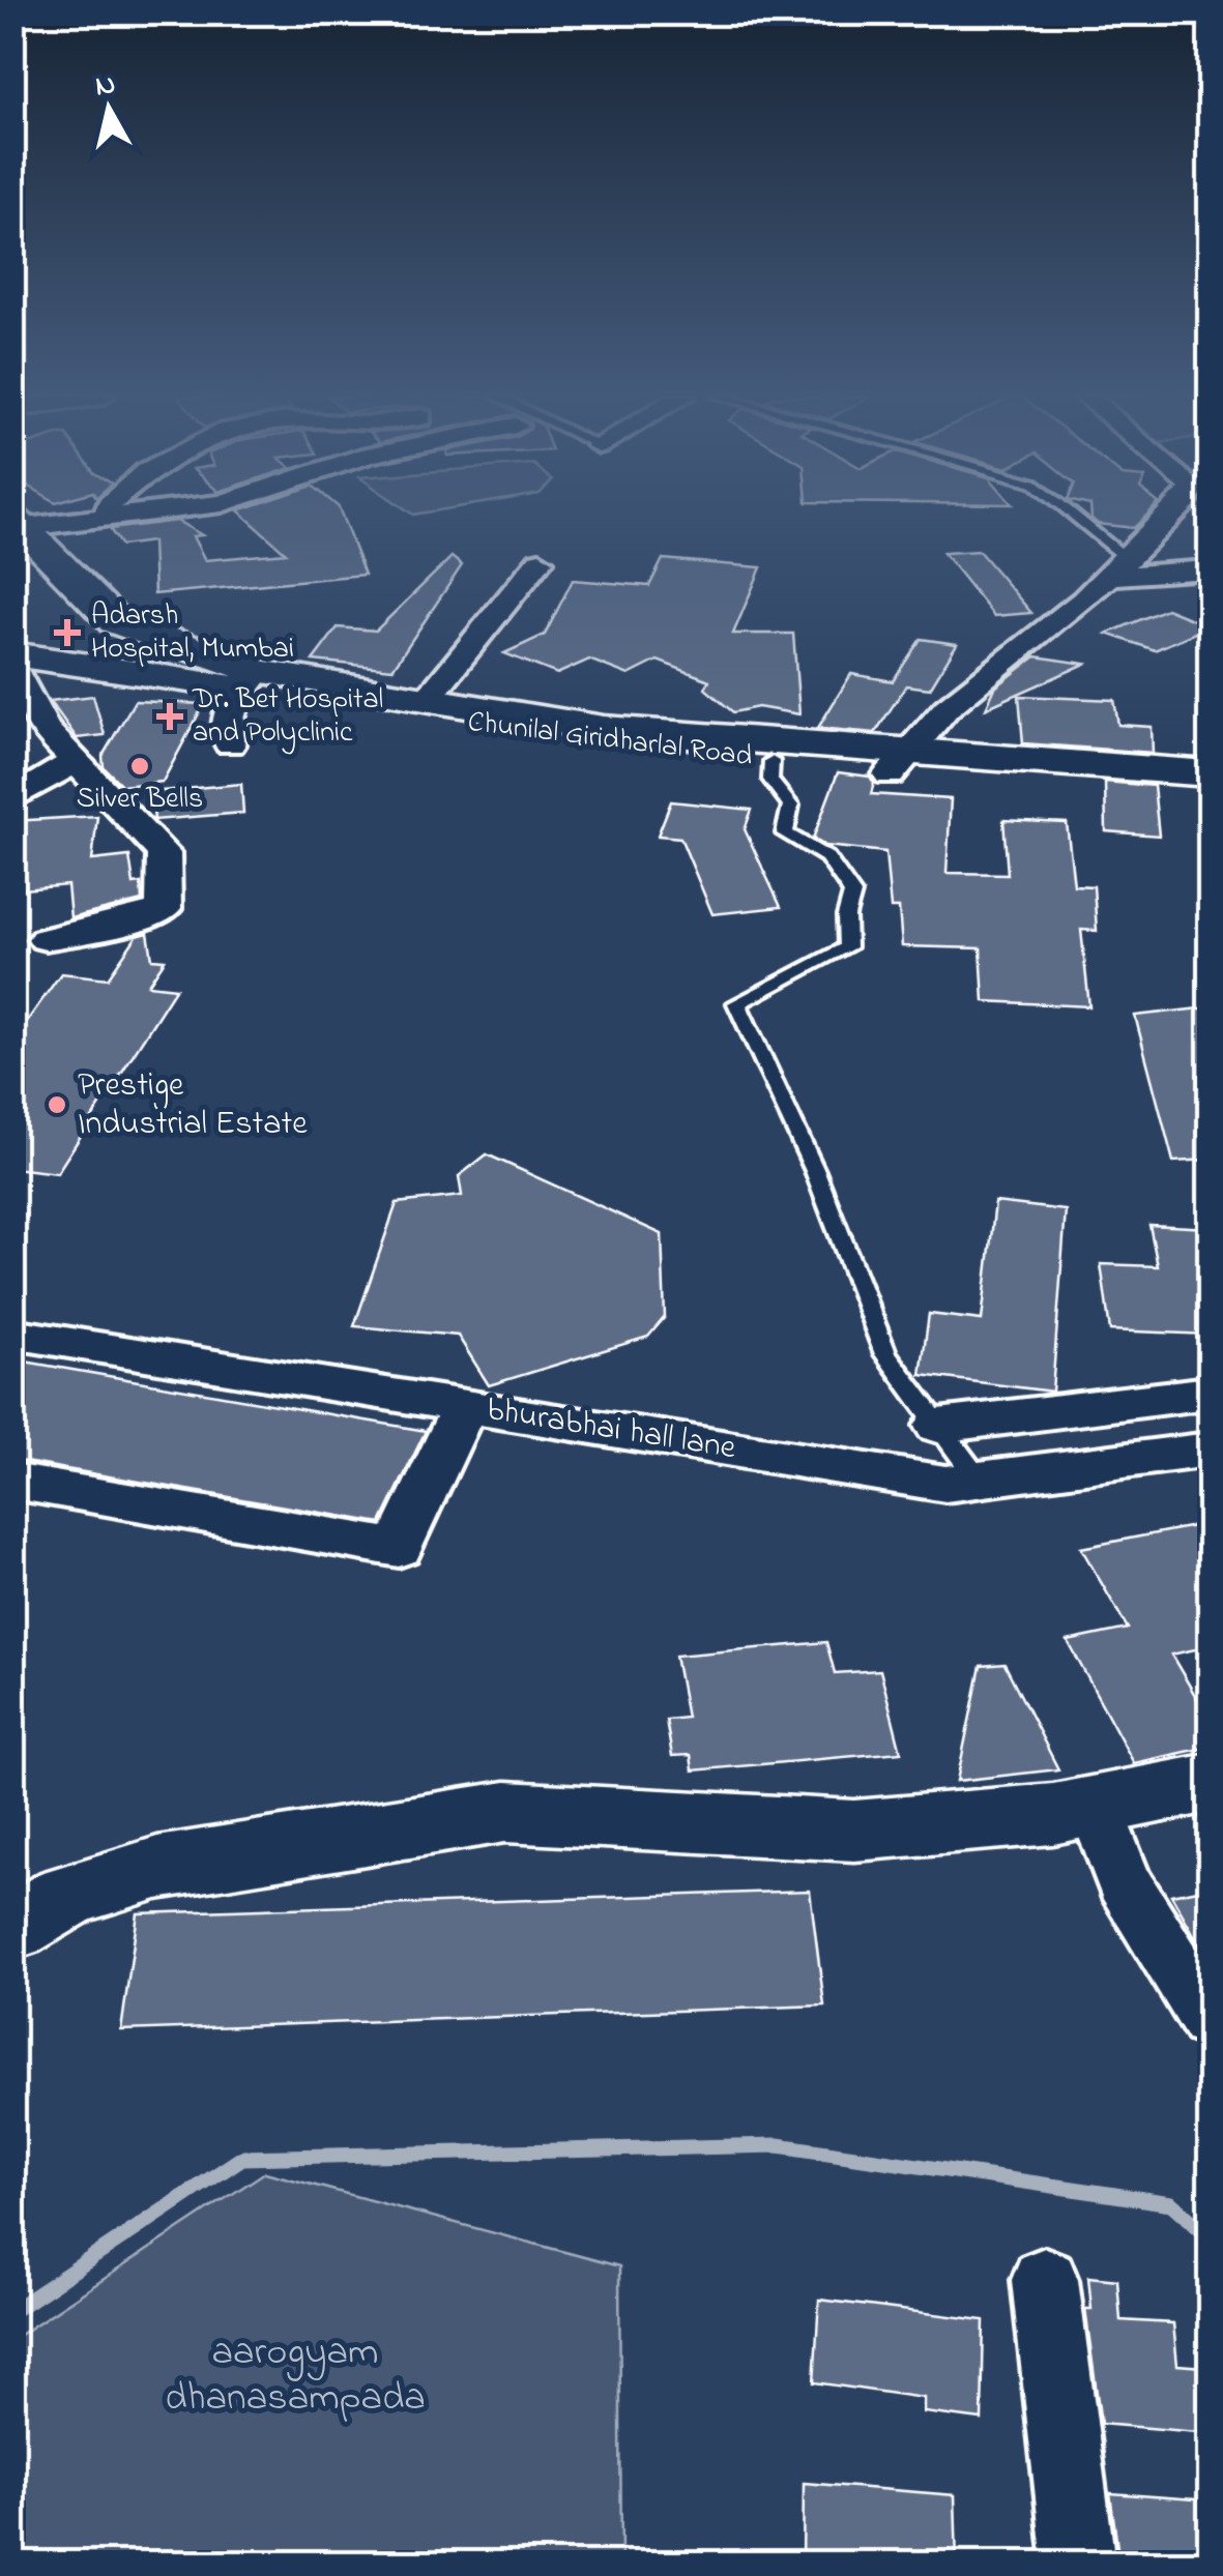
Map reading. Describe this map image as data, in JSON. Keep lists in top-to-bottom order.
{
  "streets": {
    "main road": ["Chunilal Giridharlal Road"],
    "street": ["bhurabhai hall lane"]
  },
  "parks": ["aarogyam dhanasampada"],
  "places": {
    "health": ["Adarsh Hospital, Mumbai", "Dr. Bet Hospital and Polyclinic"],
    "other": ["Silver Bells", "Prestige Industrial Estate"]
  },
  "north": "top"
}
